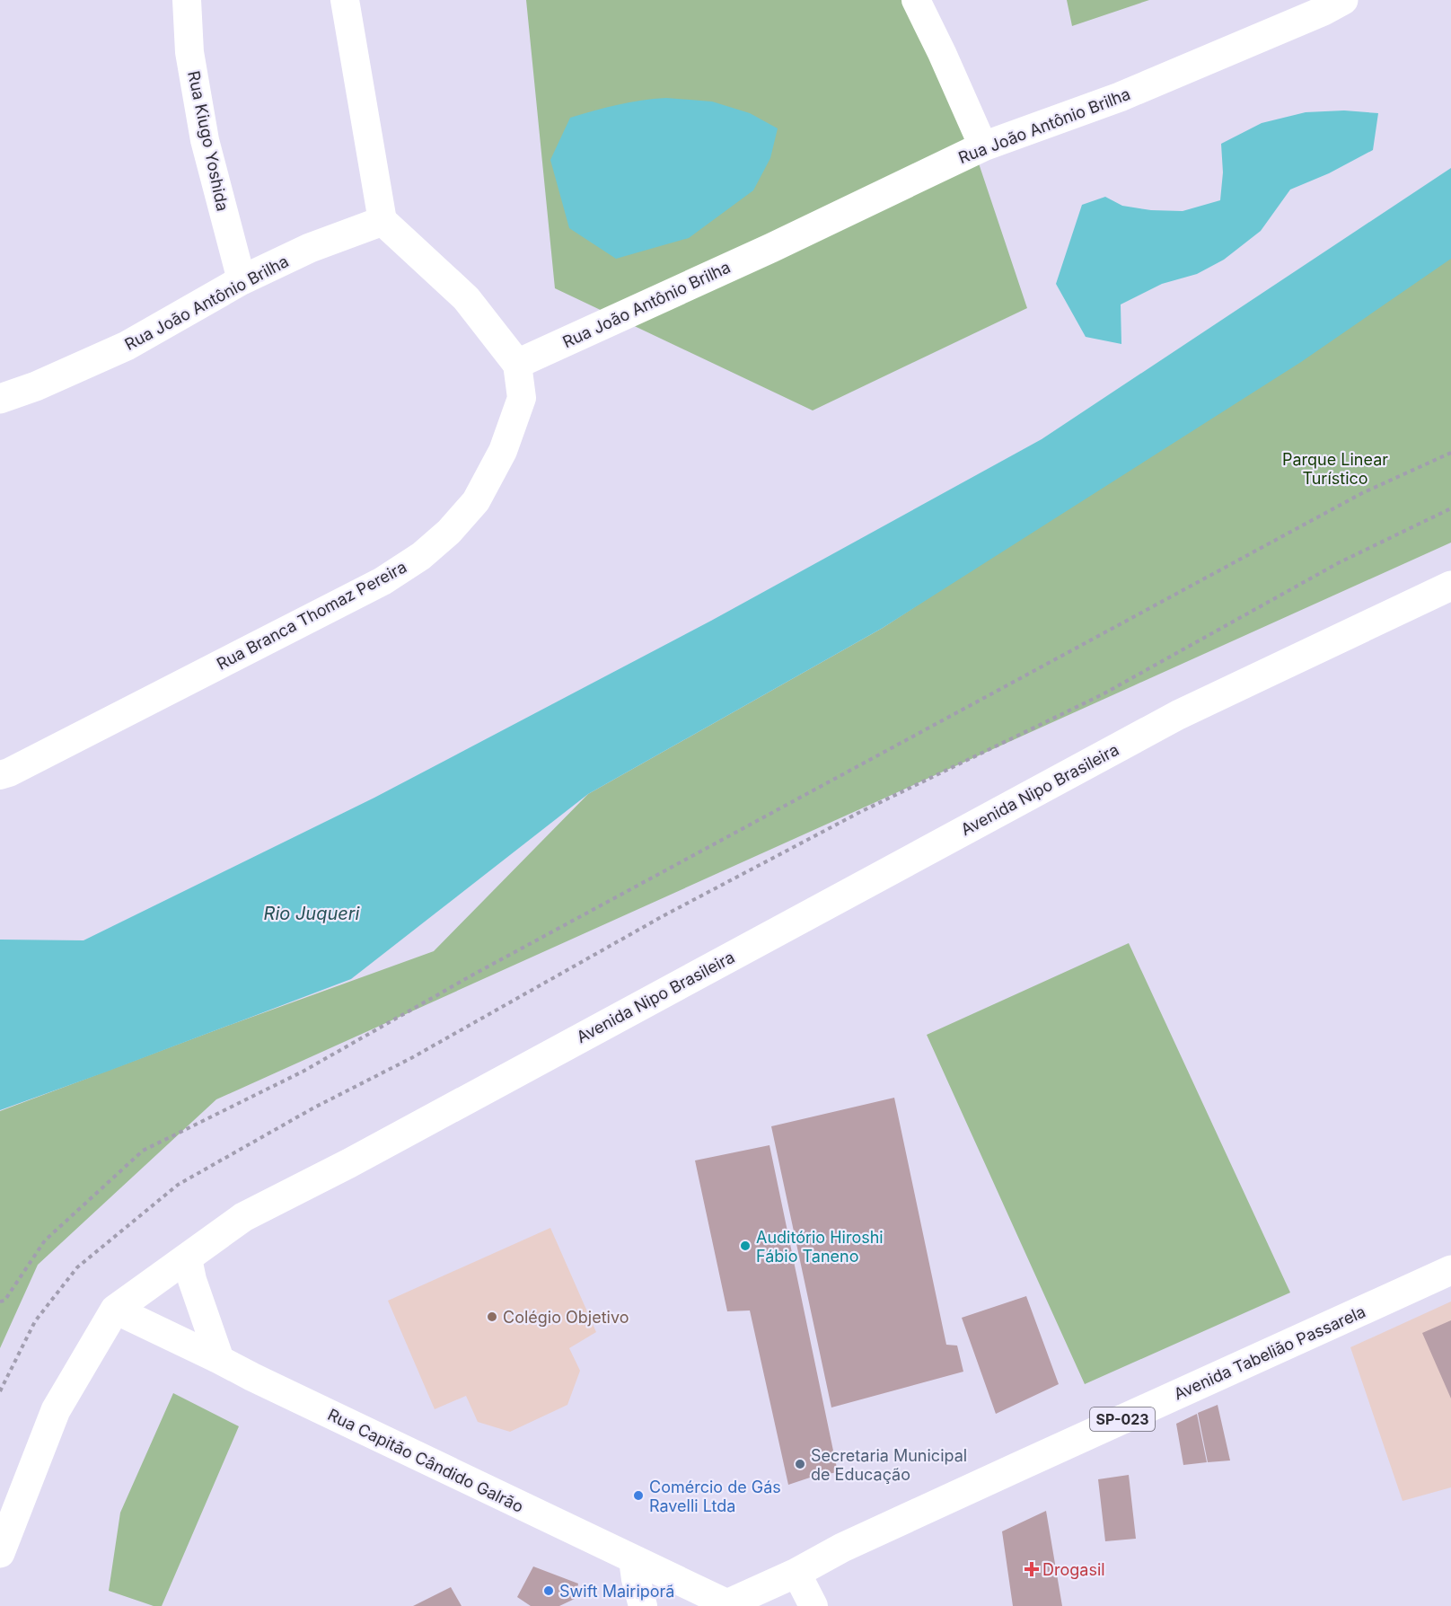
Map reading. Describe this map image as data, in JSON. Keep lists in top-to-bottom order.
{
  "streets": {
    "street": [
      "Rua João Antônio Brilha",
      "Rua Kiugo Yoshida",
      "Rua Branca Thomaz Pereira",
      "Avenida Nipo Brasileira",
      "Avenida Tabelião Passarela",
      "SP-023",
      "Rua Capitão Cândido Galrão"
    ]
  },
  "crossings": [
    ["Rua João Antônio Brilha", "Rua Kiugo Yoshida"],
    ["Rua João Antônio Brilha", "Rua Branca Thomaz Pereira"],
    ["Avenida Nipo Brasileira", "Rua Capitão Cândido Galrão"],
    ["Avenida Tabelião Passarela", "SP-023"],
    ["SP-023", "Rua Capitão Cândido Galrão"]
  ],
  "water": ["Rio Juqueri"],
  "parks": ["Parque Linear Turístico"],
  "places": {
    "other": [
      "Auditório Hiroshi Fábio Taneno",
      "Colégio Objetivo",
      "Secretaria Municipal de Educação",
      "Comércio de Gás Ravelli Ltda",
      "Swift Mairiporã"
    ],
    "health": ["Drogasil"]
  }
}
